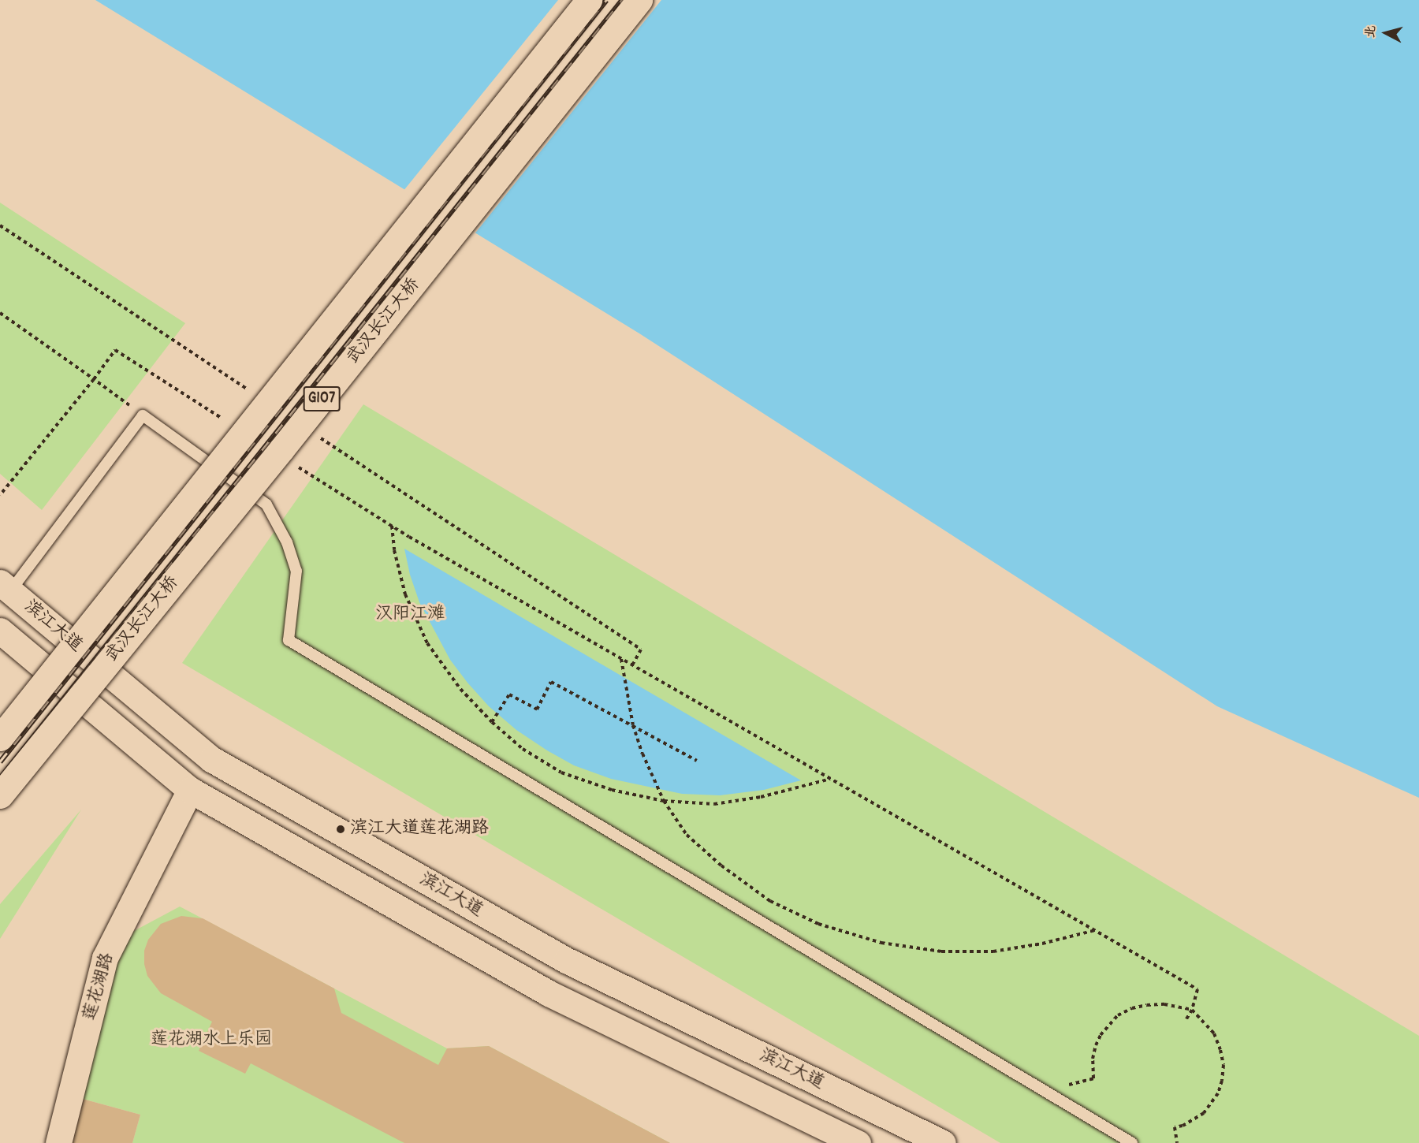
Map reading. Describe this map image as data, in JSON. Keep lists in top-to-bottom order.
{
  "streets": {
    "main road": [
      "武汉长江大桥",
      "G107",
      "滨江大道",
      "莲花湖路"
    ]
  },
  "crossings": [
    ["滨江大道", "莲花湖路"]
  ],
  "parks": ["汉阳江滩", "莲花湖水上乐园"],
  "places": ["滨江大道莲花湖路"],
  "north": "left"
}
